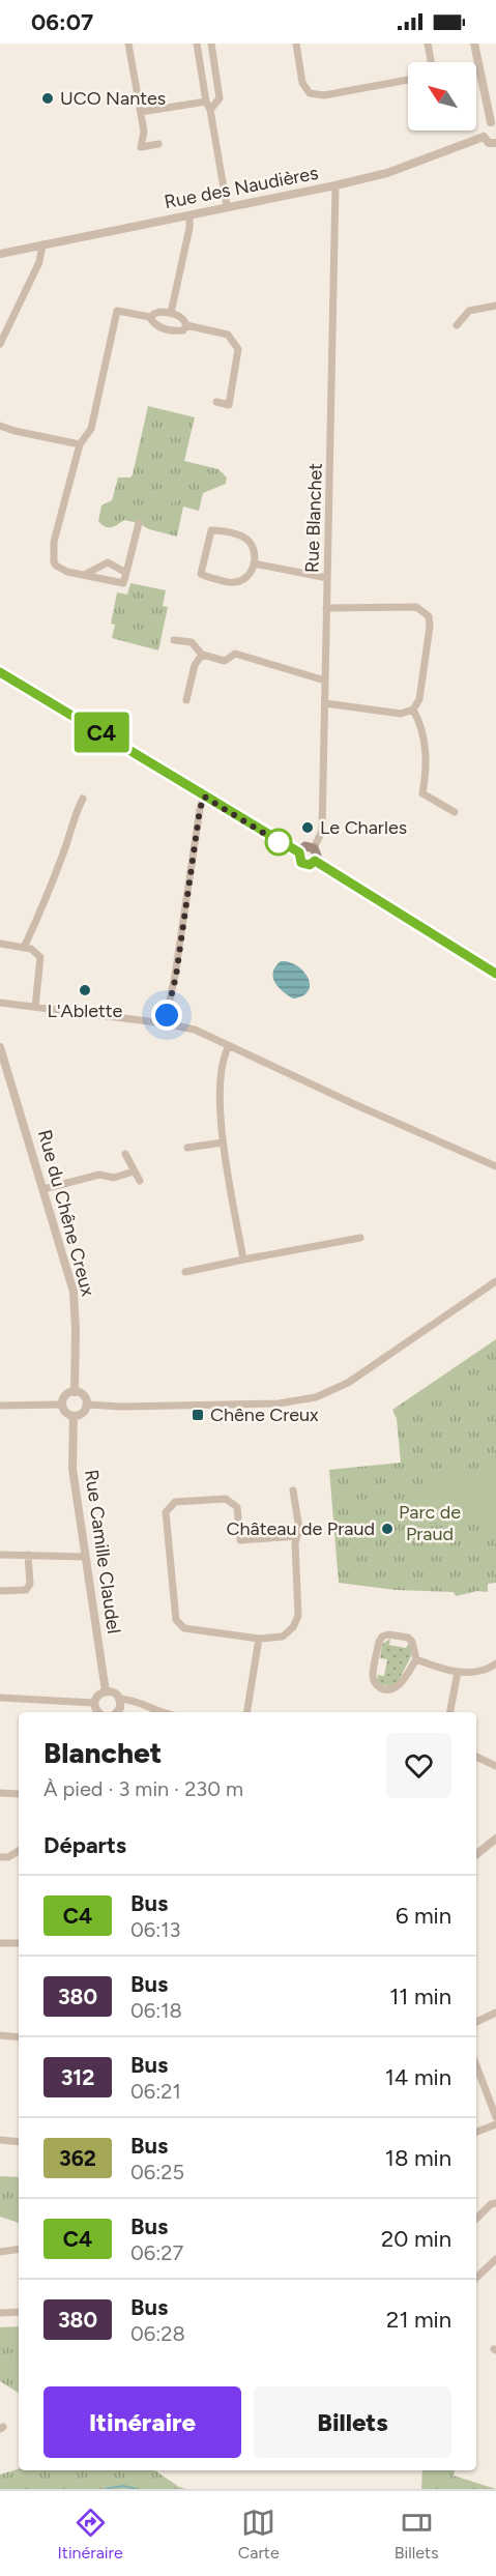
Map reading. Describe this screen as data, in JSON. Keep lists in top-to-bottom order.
{
  "streets": {
    "street": [
      "Rue des Naudières",
      "Rue Blanchet",
      "Rue du Chêne Creux",
      "Rue Camille Claudel"
    ]
  },
  "crossings": [
    ["Rue des Naudières", "Rue Blanchet"],
    ["Rue du Chêne Creux", "Rue Camille Claudel"]
  ],
  "parks": ["Parc de Praud"],
  "places": {
    "other": [
      "UCO Nantes",
      "Le Charles",
      "L'Ablette",
      "Château de Praud"
    ],
    "transit": ["Chêne Creux"]
  },
  "lines": ["bus line C4"],
  "north": "top left",
  "page": {
    "status": "06:07",
    "on_map": "C4",
    "heading": [
      ["Blanchet", "À pied · 3 min · 230 m"],
      "Départs"
    ],
    "list": [
      {
        "mark": "C4",
        "name": "Bus",
        "note": "06:13",
        "value": "6 min"
      },
      {
        "mark": "380",
        "name": "Bus",
        "note": "06:18",
        "value": "11 min"
      },
      {
        "mark": "312",
        "name": "Bus",
        "note": "06:21",
        "value": "14 min"
      },
      {
        "mark": "362",
        "name": "Bus",
        "note": "06:25",
        "value": "18 min"
      },
      {
        "mark": "C4",
        "name": "Bus",
        "note": "06:27",
        "value": "20 min"
      },
      {
        "mark": "380",
        "name": "Bus",
        "note": "06:28",
        "value": "21 min"
      }
    ],
    "buttons": ["Itinéraire", "Billets"],
    "tabs": ["Itinéraire", "Carte", "Billets"]
  }
}
